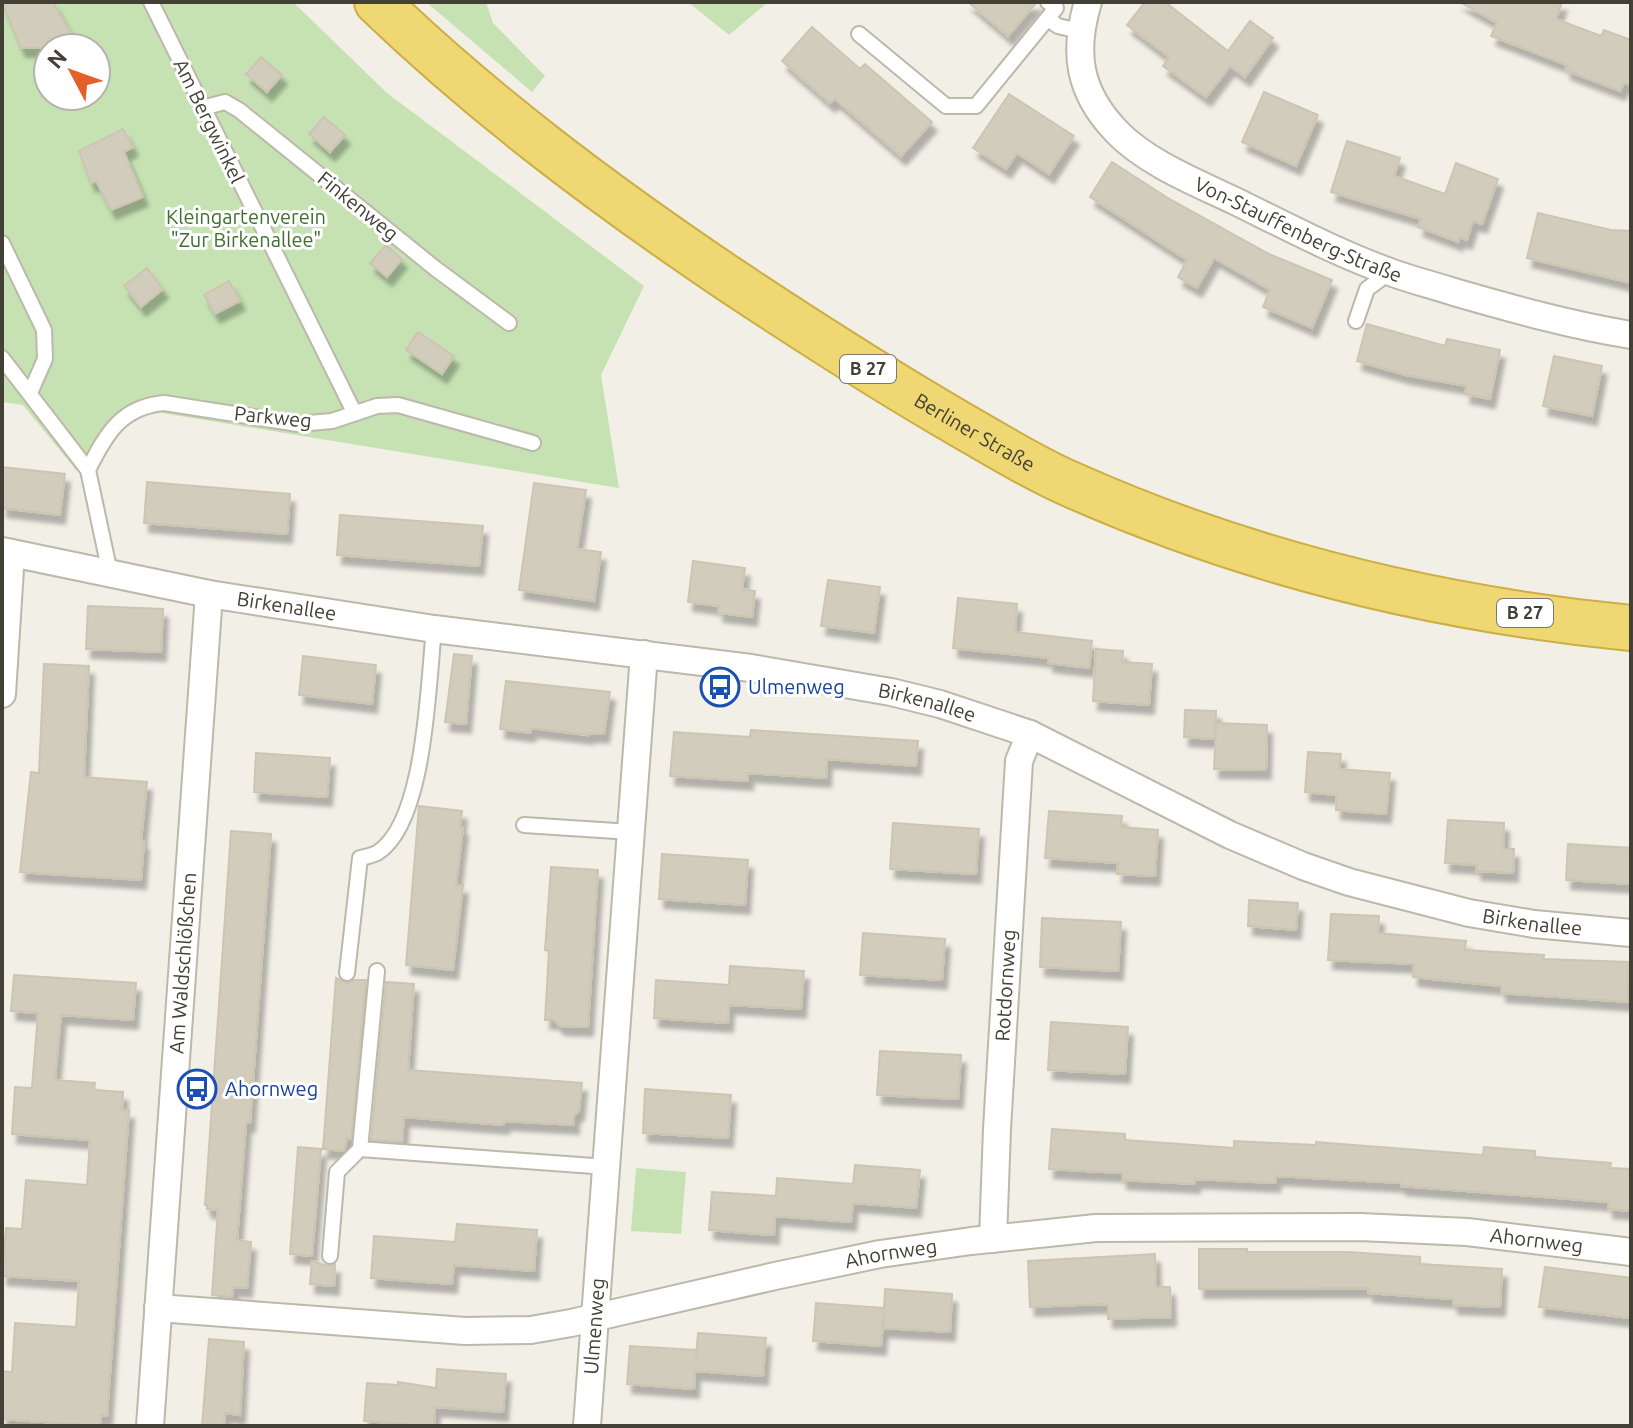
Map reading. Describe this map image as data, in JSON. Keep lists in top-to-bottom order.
{
  "streets": {
    "highway": ["B 27", "Berliner Straße"],
    "street": [
      "Von-Stauffenberg-Straße",
      "Birkenallee",
      "Am Waldschlößchen",
      "Rotdornweg",
      "Ahornweg",
      "Ulmenweg"
    ],
    "lane": ["Am Bergwinkel", "Finkenweg", "Parkweg"]
  },
  "crossings": [
    ["Am Bergwinkel", "Finkenweg"],
    ["Am Bergwinkel", "Parkweg"],
    ["Birkenallee", "Am Waldschlößchen"],
    ["Birkenallee", "Rotdornweg"],
    ["Birkenallee", "Ulmenweg"],
    ["Am Waldschlößchen", "Ahornweg"],
    ["Rotdornweg", "Ahornweg"],
    ["Ahornweg", "Ulmenweg"]
  ],
  "parks": ["Kleingartenverein \"Zur Birkenallee\""],
  "places": {
    "bus stop": ["Ulmenweg", "Ahornweg"]
  },
  "north": "top left"
}
